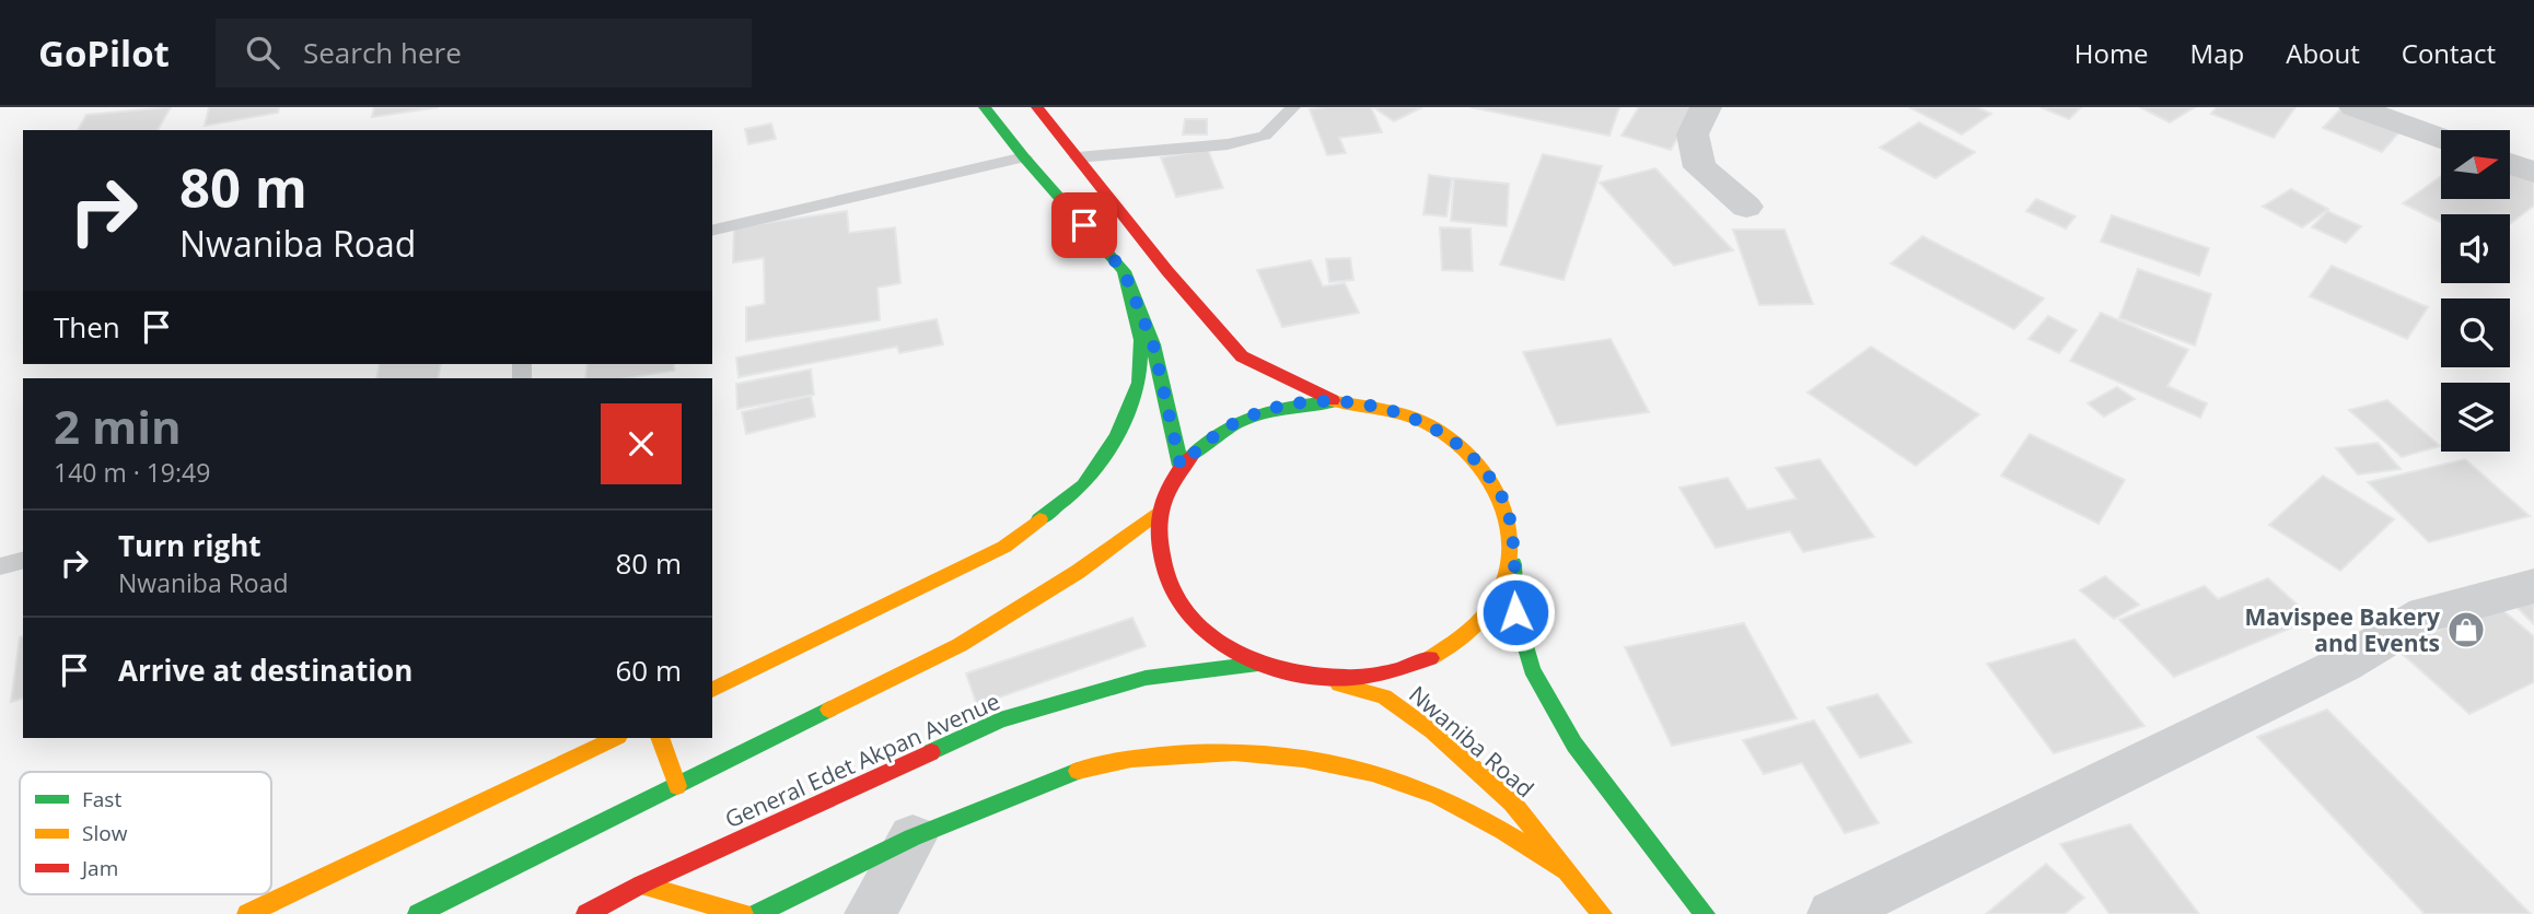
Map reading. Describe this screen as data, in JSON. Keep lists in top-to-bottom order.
{
  "streets": {
    "main road": ["Nwaniba Road", "General Edet Akpan Avenue"]
  },
  "places": {
    "shop": ["Mavispee Bakery and Events"]
  },
  "legend": ["Fast", "Slow", "Jam"],
  "north": "right",
  "page": {
    "header": "GoPilot",
    "search": "Search here",
    "nav": [
      "Home",
      "Map",
      "About",
      "Contact"
    ],
    "turn": ["80 m", "Nwaniba Road"],
    "then": "Then",
    "heading": ["2 min", "140 m · 19:49"],
    "list": [
      {
        "name": "Turn right",
        "note": "Nwaniba Road",
        "value": "80 m"
      },
      {
        "name": "Arrive at destination",
        "value": "60 m"
      }
    ]
  }
}
